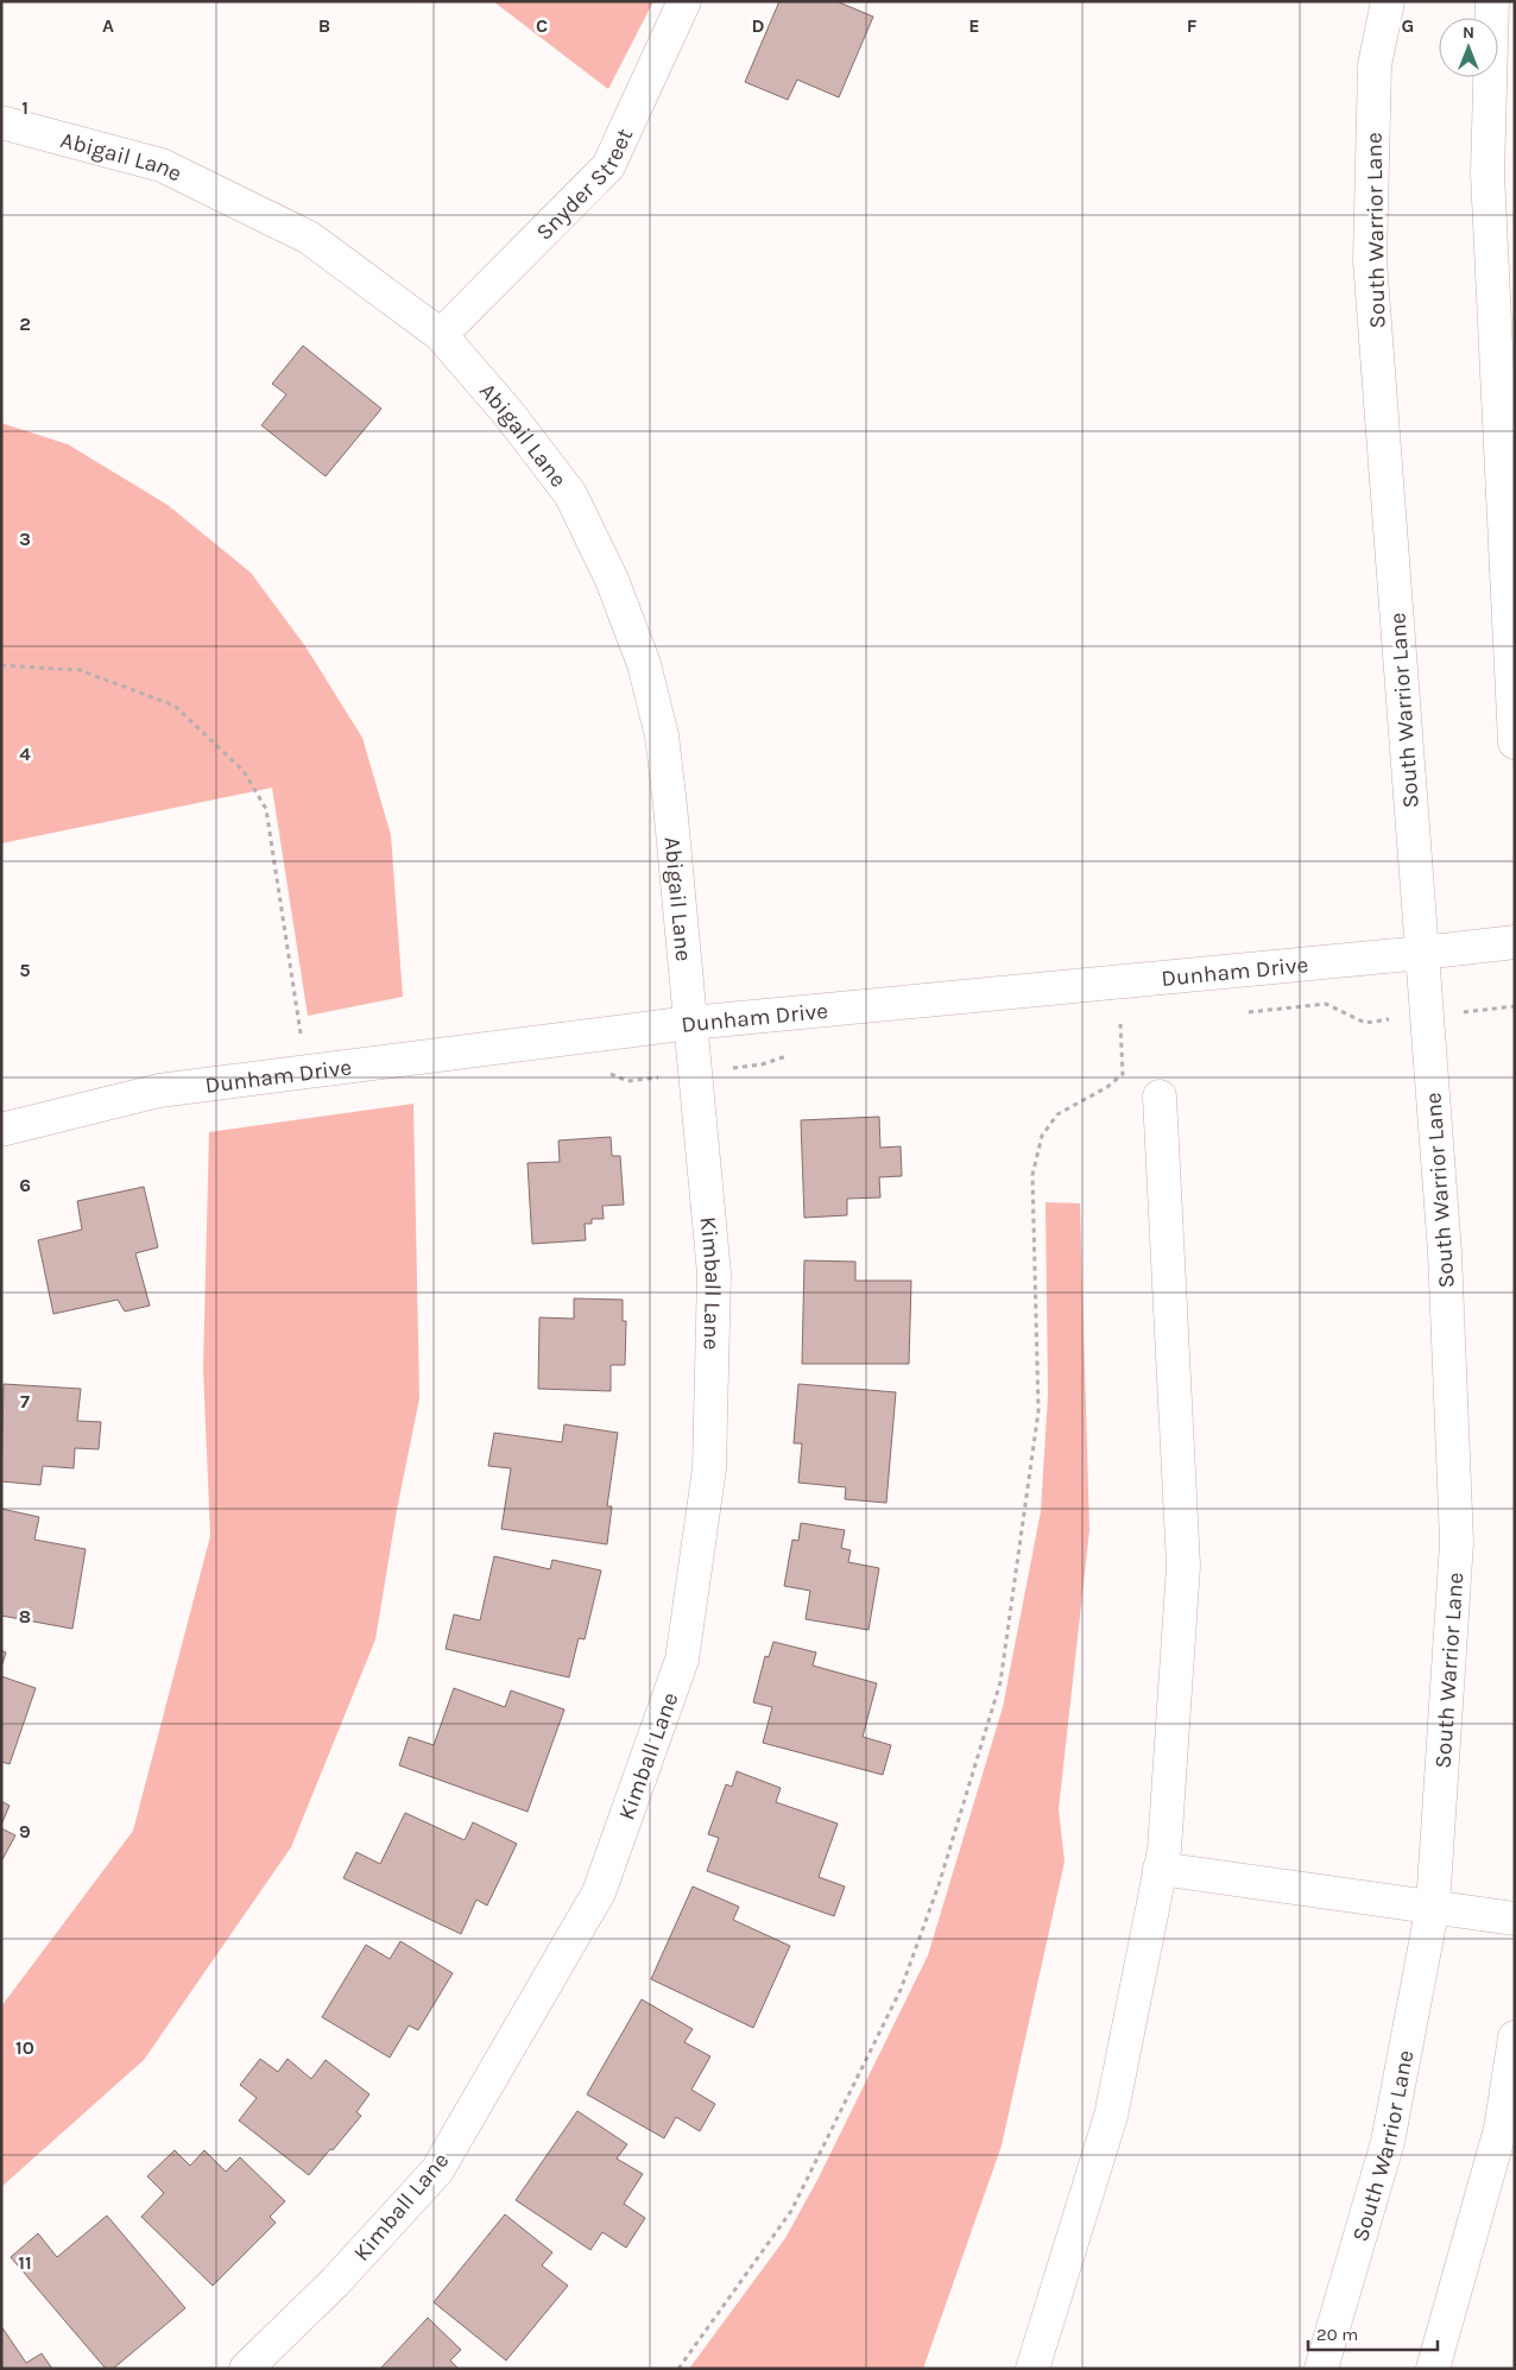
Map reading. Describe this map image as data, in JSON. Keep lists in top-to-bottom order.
{
  "streets": {
    "street": [
      "Abigail Lane",
      "Snyder Street",
      "South Warrior Lane",
      "Dunham Drive",
      "Kimball Lane"
    ]
  },
  "crossings": [
    ["Abigail Lane", "Snyder Street"],
    ["Abigail Lane", "Dunham Drive"],
    ["Abigail Lane", "Kimball Lane"],
    ["South Warrior Lane", "Dunham Drive"],
    ["Dunham Drive", "Kimball Lane"]
  ],
  "scale_bar": "20 m",
  "north": "top",
  "grid": {
    "columns": [
      "A",
      "B",
      "C",
      "D",
      "E",
      "F",
      "G"
    ],
    "rows": [
      "1",
      "2",
      "3",
      "4",
      "5",
      "6",
      "7",
      "8",
      "9",
      "10",
      "11"
    ]
  }
}
